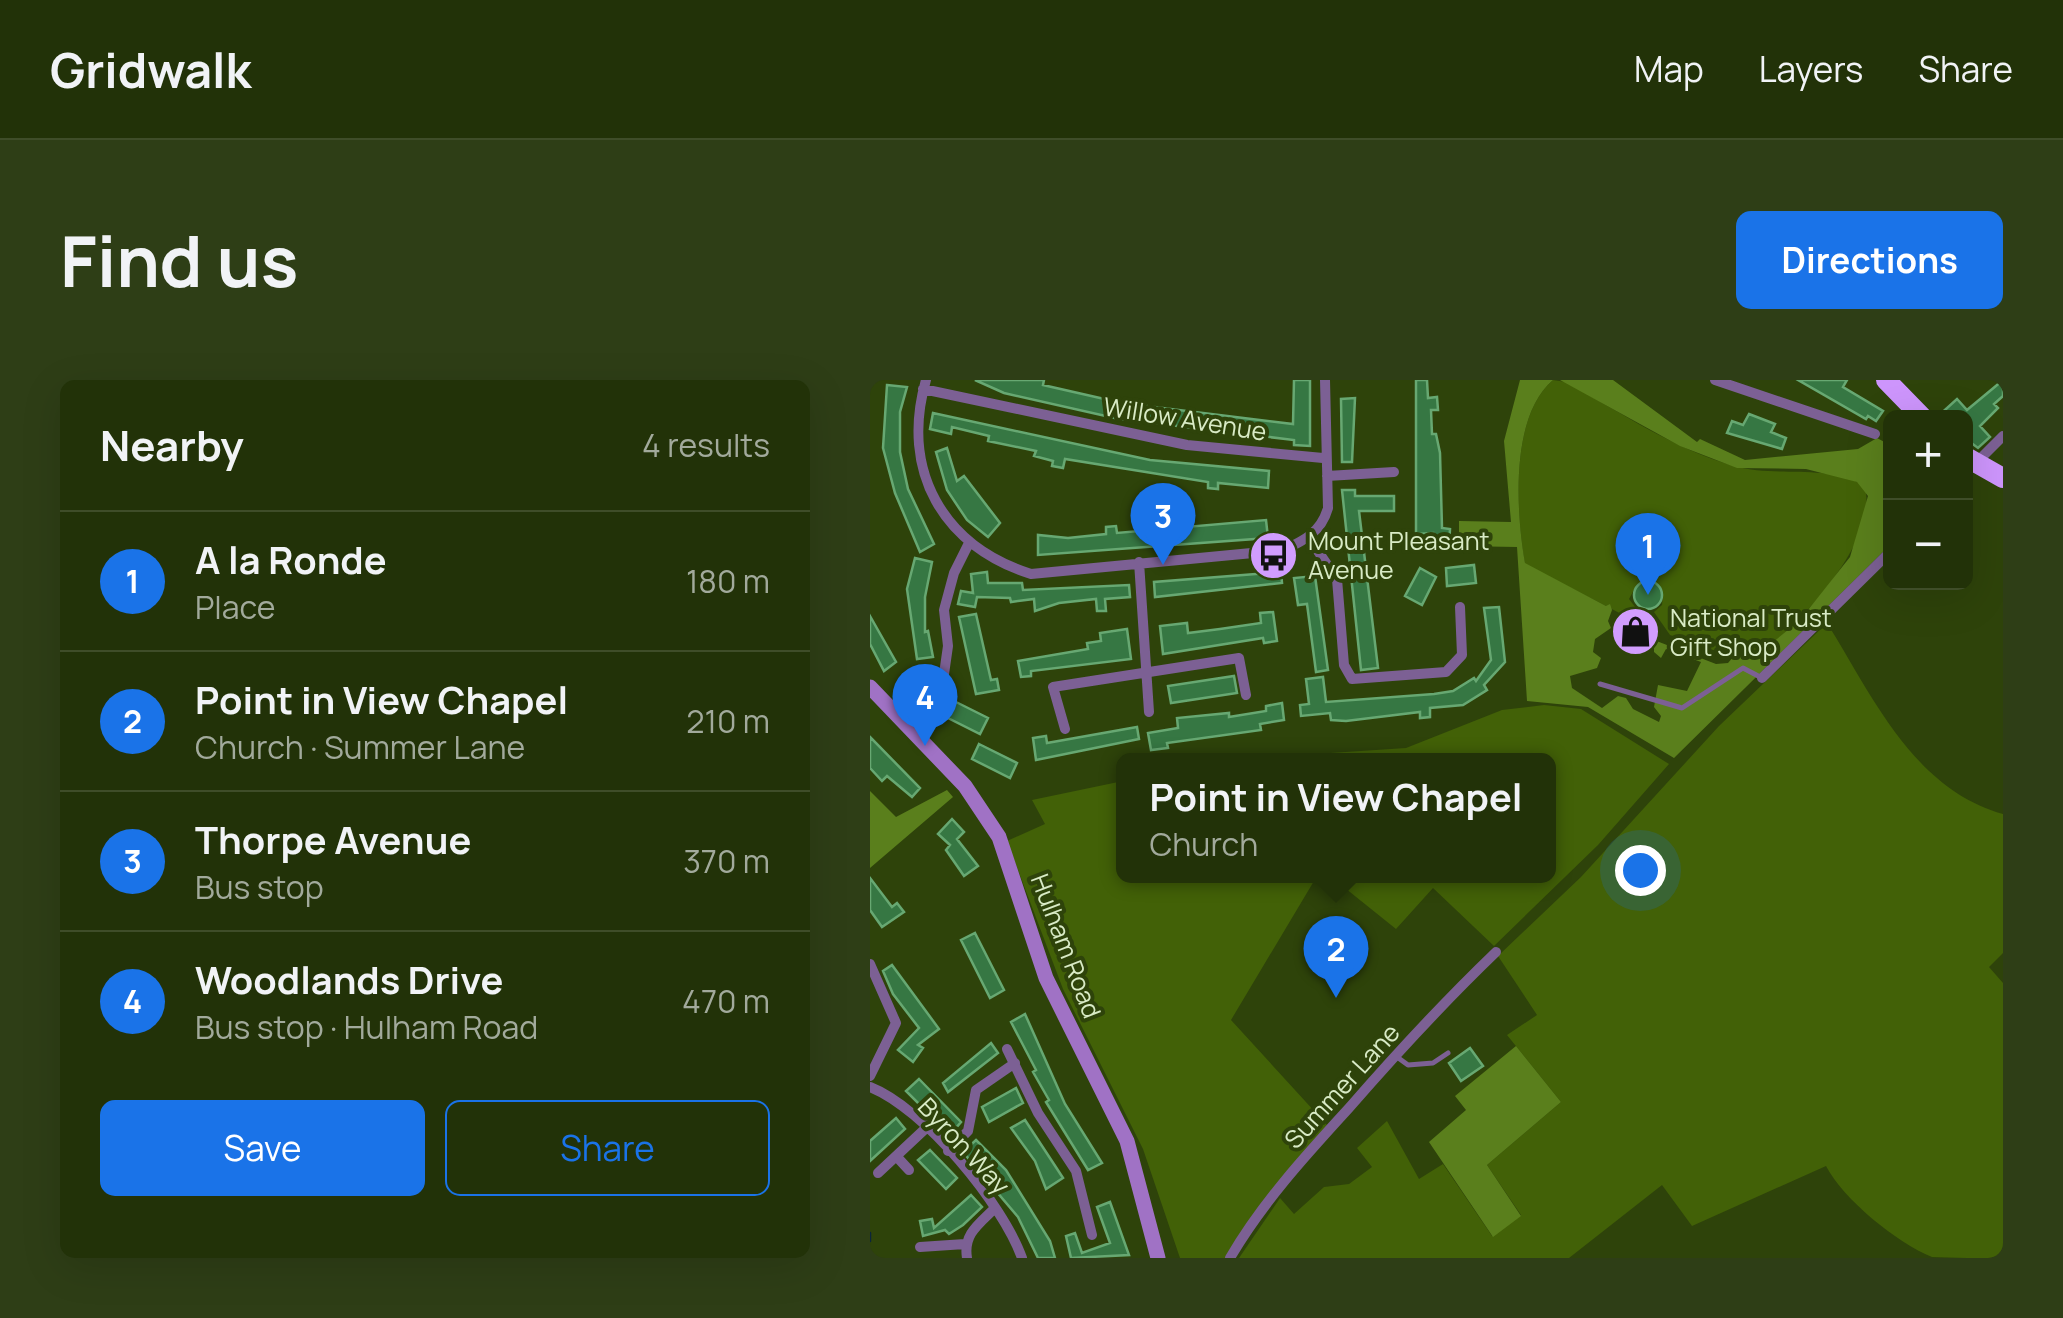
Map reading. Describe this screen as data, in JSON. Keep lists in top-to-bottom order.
{
  "streets": {
    "street": [
      "Willow Avenue",
      "Hulham Road",
      "Summer Lane",
      "Byron Way"
    ]
  },
  "places": {
    "bus stop": ["Mount Pleasant Avenue"],
    "shop": ["National Trust Gift Shop"]
  },
  "page": {
    "header": "Gridwalk",
    "nav": ["Map", "Layers", "Share"],
    "buttons": [
      "Directions",
      ["Save", "Share"]
    ],
    "title": "Find us",
    "heading": ["Nearby", "4 results"],
    "map_buttons": ["+", "−"],
    "pins": [
      "3",
      "1",
      "4",
      "2"
    ],
    "list": [
      {
        "mark": "1",
        "name": "A la Ronde",
        "note": "Place",
        "value": "180 m"
      },
      {
        "mark": "2",
        "name": "Point in View Chapel",
        "note": "Church · Summer Lane",
        "value": "210 m"
      },
      {
        "mark": "3",
        "name": "Thorpe Avenue",
        "note": "Bus stop",
        "value": "370 m"
      },
      {
        "mark": "4",
        "name": "Woodlands Drive",
        "note": "Bus stop · Hulham Road",
        "value": "470 m"
      }
    ],
    "popup": ["Point in View Chapel", "Church"]
  }
}
